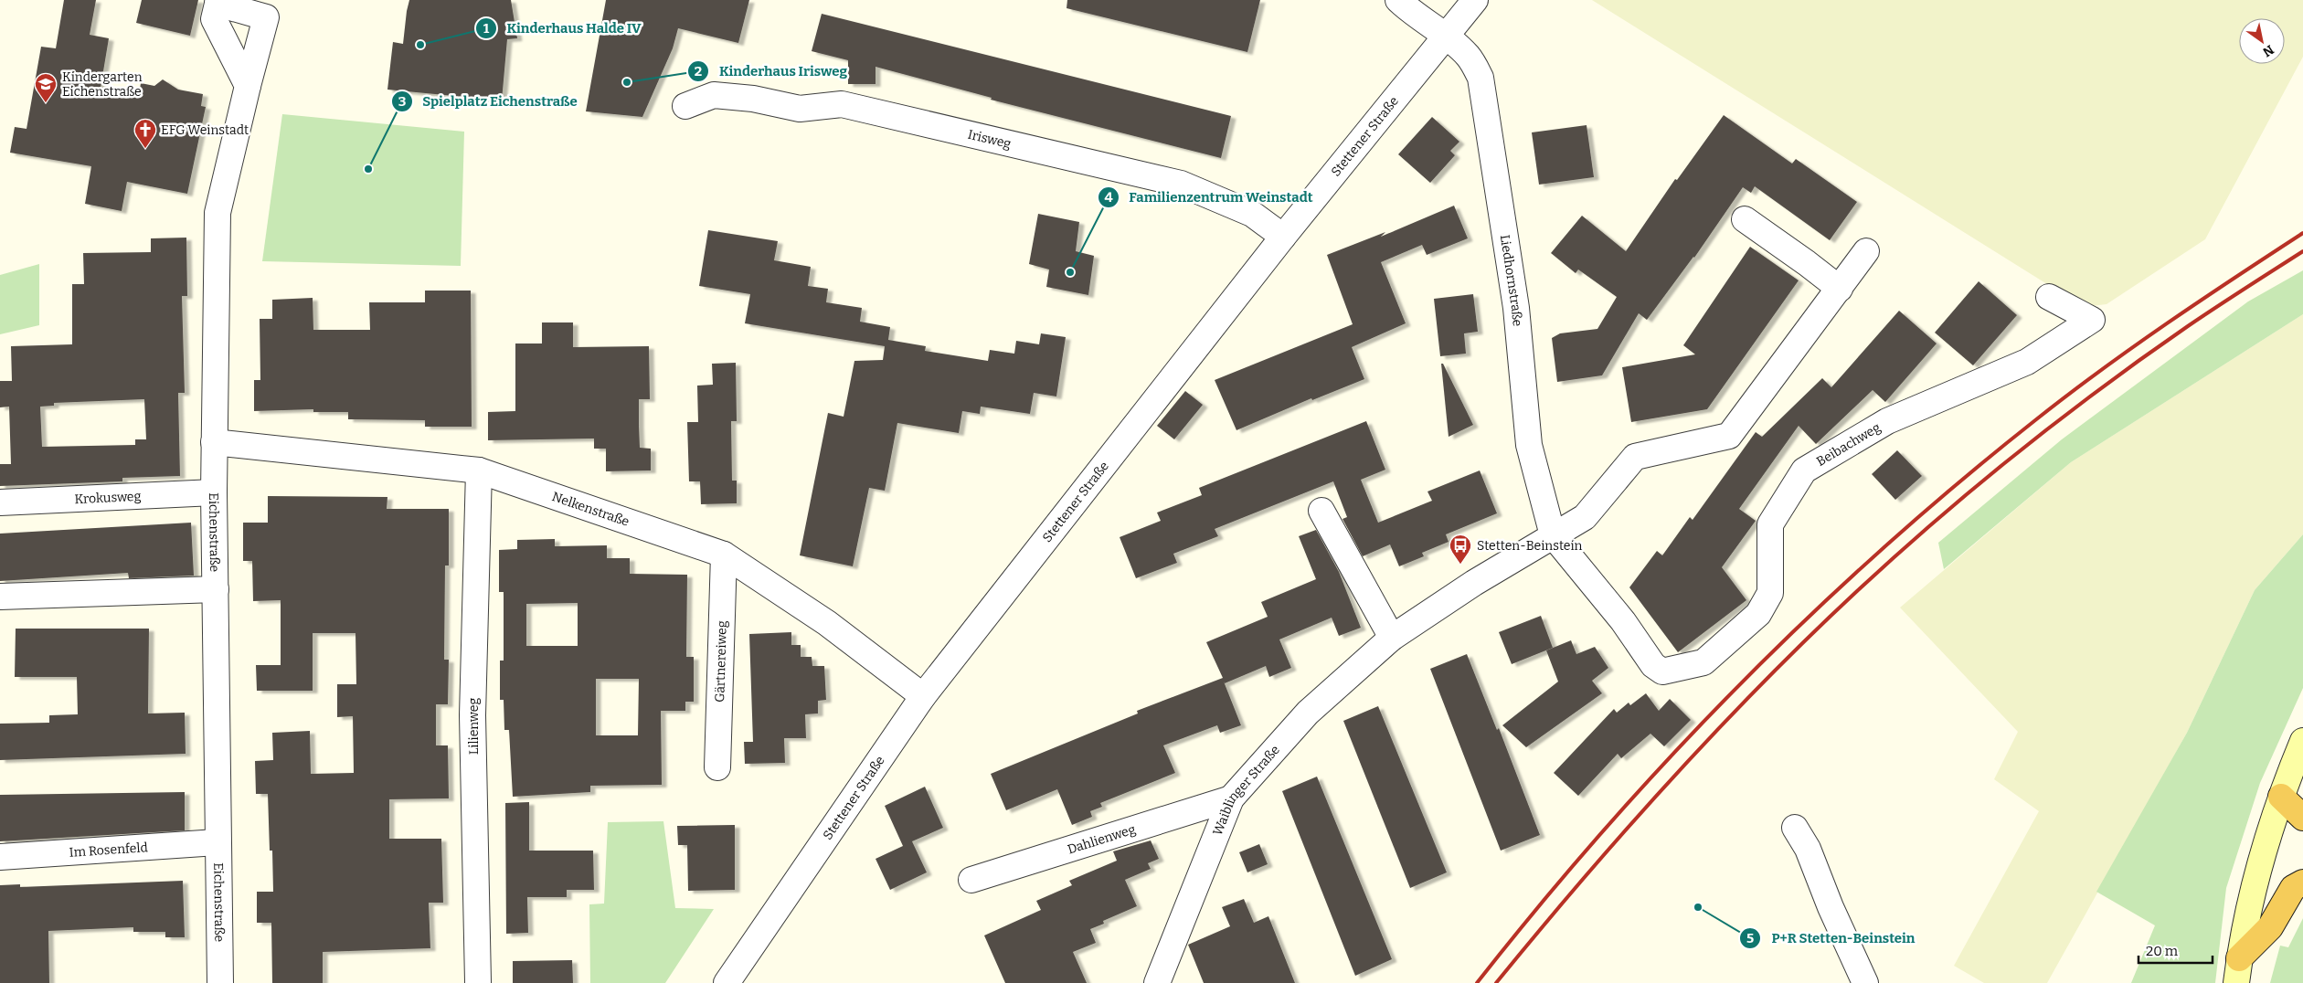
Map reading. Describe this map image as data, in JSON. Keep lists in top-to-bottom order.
{
  "streets": {
    "street": [
      "Stettener Straße",
      "Irisweg",
      "Liedhornstraße",
      "Beibachweg",
      "Krokusweg",
      "Nelkenstraße",
      "Eichenstraße",
      "Gärtnereiweg",
      "Lilienweg",
      "Waiblinger Straße",
      "Dahlienweg",
      "Im Rosenfeld"
    ]
  },
  "crossings": [
    ["Stettener Straße", "Irisweg"],
    ["Stettener Straße", "Liedhornstraße"],
    ["Stettener Straße", "Nelkenstraße"],
    ["Liedhornstraße", "Beibachweg"],
    ["Liedhornstraße", "Waiblinger Straße"],
    ["Krokusweg", "Eichenstraße"],
    ["Nelkenstraße", "Eichenstraße"],
    ["Nelkenstraße", "Gärtnereiweg"],
    ["Nelkenstraße", "Lilienweg"],
    ["Eichenstraße", "Im Rosenfeld"],
    ["Waiblinger Straße", "Dahlienweg"]
  ],
  "places": {
    "other": [
      "Kinderhaus Halde IV",
      "Kinderhaus Irisweg",
      "Spielplatz Eichenstraße",
      "Familienzentrum Weinstadt",
      "P+R Stetten-Beinstein"
    ],
    "school or university": ["Kindergarten Eichenstraße"],
    "church": ["EFG Weinstadt"],
    "bus stop": ["Stetten-Beinstein"]
  },
  "scale_bar": "20 m",
  "north": "bottom right"
}
